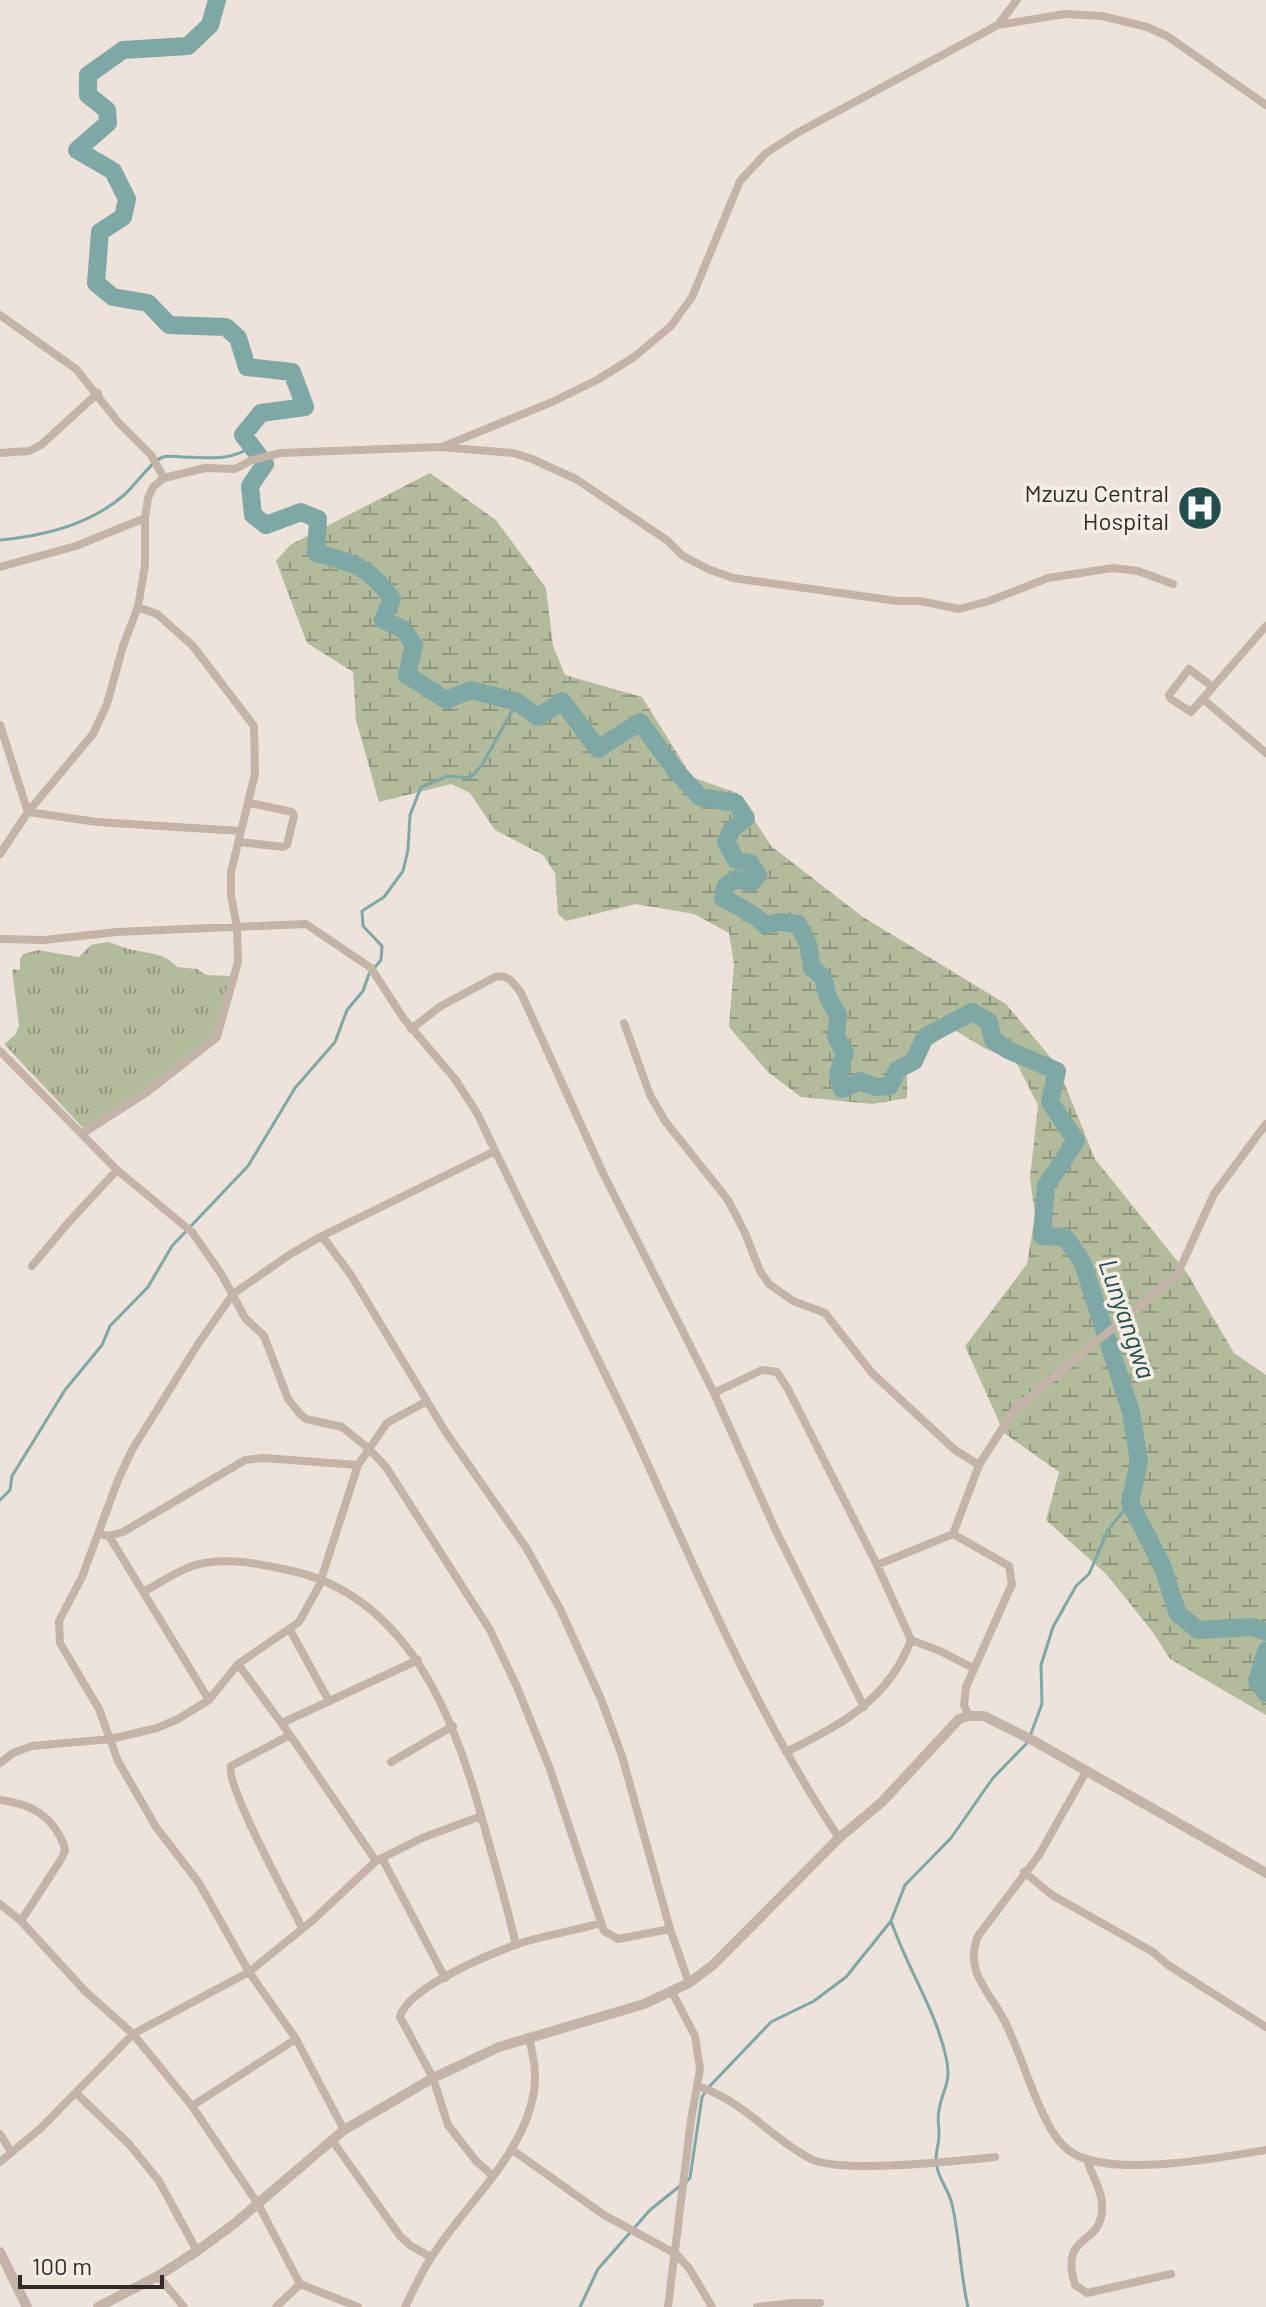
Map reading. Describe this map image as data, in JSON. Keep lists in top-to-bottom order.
{
  "water": ["Lunyangwa"],
  "places": {
    "hospital": ["Mzuzu Central Hospital"]
  },
  "scale_bar": "100 m"
}
